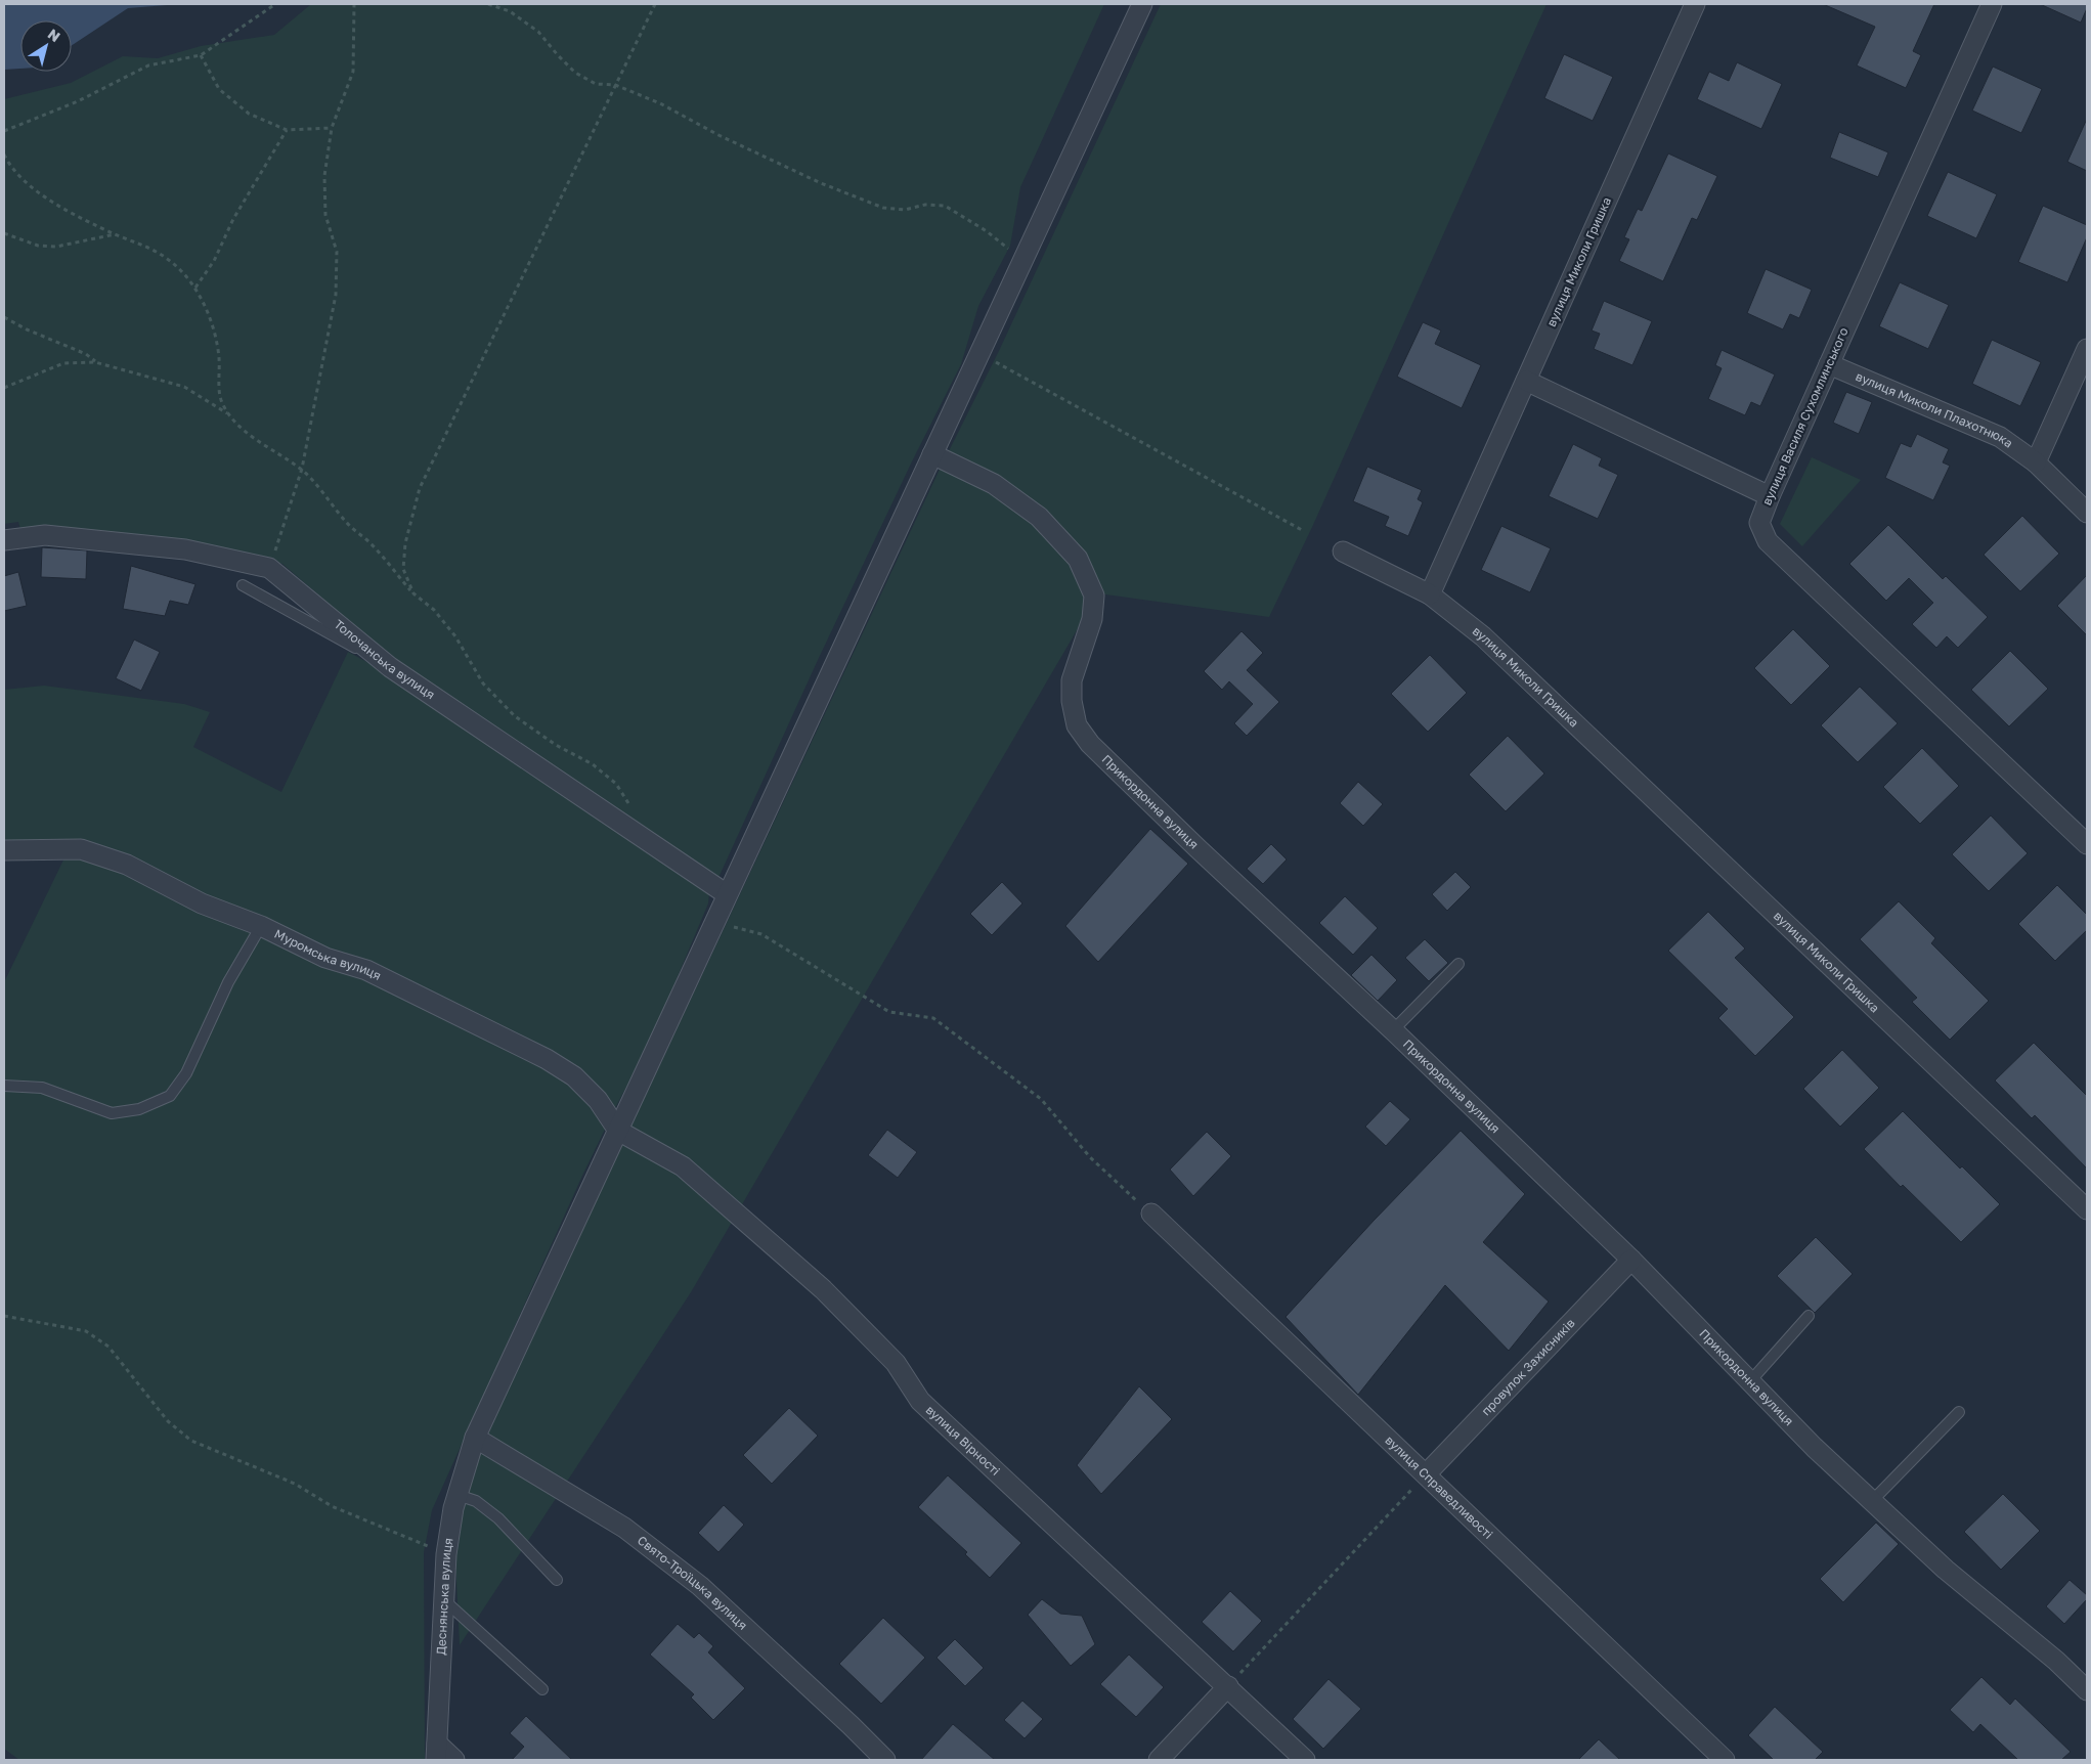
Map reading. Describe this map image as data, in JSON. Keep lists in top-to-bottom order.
{
  "streets": {
    "street": [
      "вулиця Миколи Гришка",
      "вулиця Миколи Плахотнюка",
      "вулиця Василя Сухомлинського",
      "Толочанська вулиця",
      "Прикордонна вулиця",
      "Муромська вулиця",
      "провулок Захисників",
      "вулиця Вірності",
      "вулиця Справедливості",
      "Свято-Троїцька вулиця",
      "Деснянська вулиця"
    ]
  },
  "crossings": [
    ["вулиця Миколи Плахотнюка", "вулиця Василя Сухомлинського"],
    ["Толочанська вулиця", "Деснянська вулиця"],
    ["Прикордонна вулиця", "провулок Захисників"],
    ["Прикордонна вулиця", "Деснянська вулиця"],
    ["Муромська вулиця", "вулиця Вірності"],
    ["Муромська вулиця", "Деснянська вулиця"],
    ["провулок Захисників", "вулиця Справедливості"],
    ["вулиця Вірності", "Деснянська вулиця"],
    ["Свято-Троїцька вулиця", "Деснянська вулиця"]
  ],
  "north": "top right"
}
